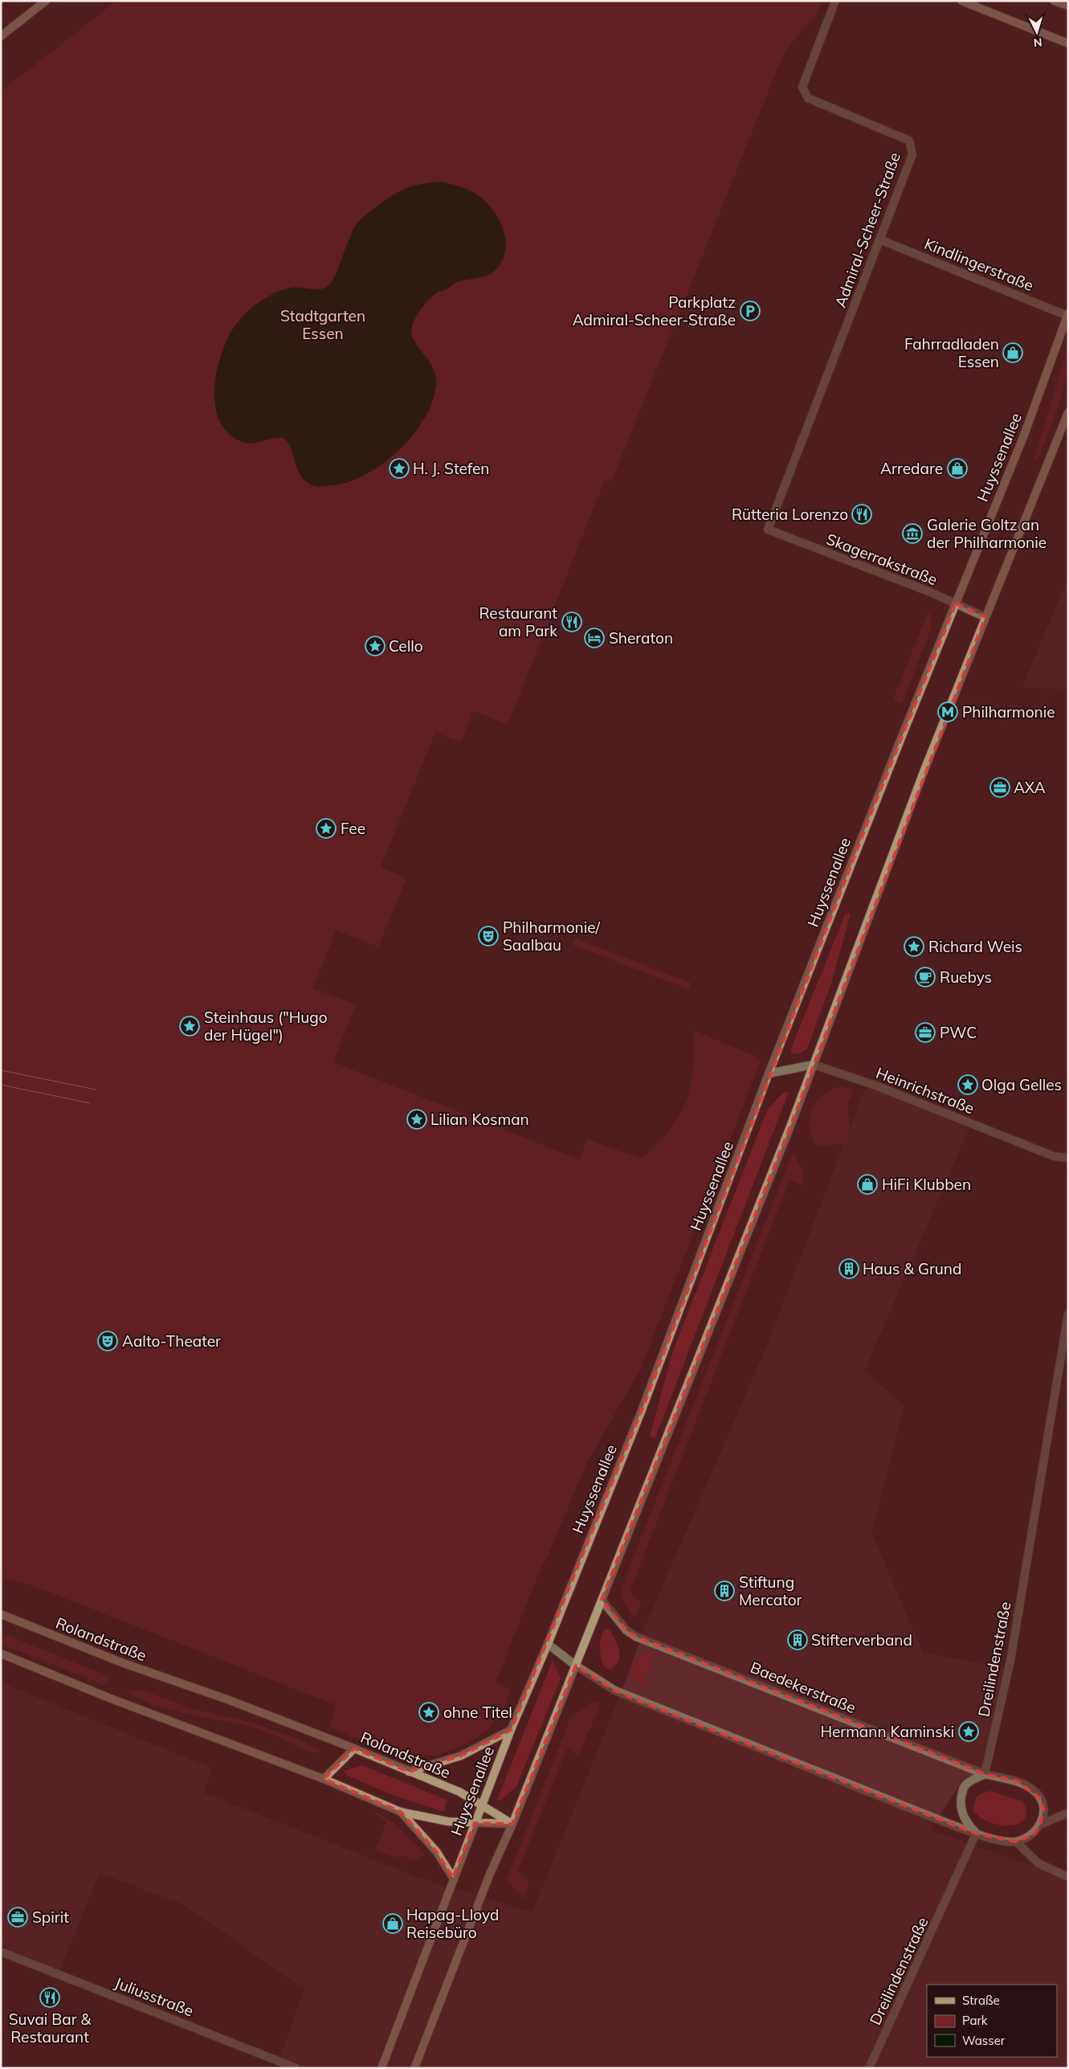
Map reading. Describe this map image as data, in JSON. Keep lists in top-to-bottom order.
{
  "streets": {
    "street": [
      "Admiral-Scheer-Straße",
      "Kindlingerstraße",
      "Huyssenallee",
      "Skagerrakstraße",
      "Heinrichstraße",
      "Rolandstraße",
      "Dreilindenstraße",
      "Baedekerstraße",
      "Juliusstraße"
    ]
  },
  "crossings": [
    ["Admiral-Scheer-Straße", "Kindlingerstraße"],
    ["Admiral-Scheer-Straße", "Skagerrakstraße"],
    ["Kindlingerstraße", "Huyssenallee"],
    ["Huyssenallee", "Skagerrakstraße"],
    ["Huyssenallee", "Heinrichstraße"],
    ["Huyssenallee", "Rolandstraße"],
    ["Dreilindenstraße", "Baedekerstraße"]
  ],
  "parks": ["Stadtgarten Essen"],
  "places": {
    "parking": ["Parkplatz Admiral-Scheer-Straße"],
    "shop": [
      "Fahrradladen Essen",
      "Arredare",
      "HiFi Klubben",
      "Hapag-Lloyd Reisebüro"
    ],
    "place": [
      "H. J. Stefen",
      "Cello",
      "Fee",
      "Richard Weis",
      "Steinhaus (\"Hugo der Hügel\")",
      "Olga Gelles",
      "Lilian Kosman",
      "ohne Titel",
      "Hermann Kaminski"
    ],
    "restaurant": ["Rütteria Lorenzo", "Restaurant am Park", "Suvai Bar & Restaurant"],
    "museum": ["Galerie Goltz an der Philharmonie"],
    "hotel": ["Sheraton"],
    "metro station": ["Philharmonie"],
    "office": ["AXA", "PWC", "Spirit"],
    "theatre": ["Philharmonie/ Saalbau", "Aalto-Theater"],
    "cafe": ["Ruebys"],
    "building": ["Haus & Grund", "Stiftung Mercator", "Stifterverband"]
  },
  "legend": ["Straße", "Park", "Wasser"],
  "north": "bottom"
}
